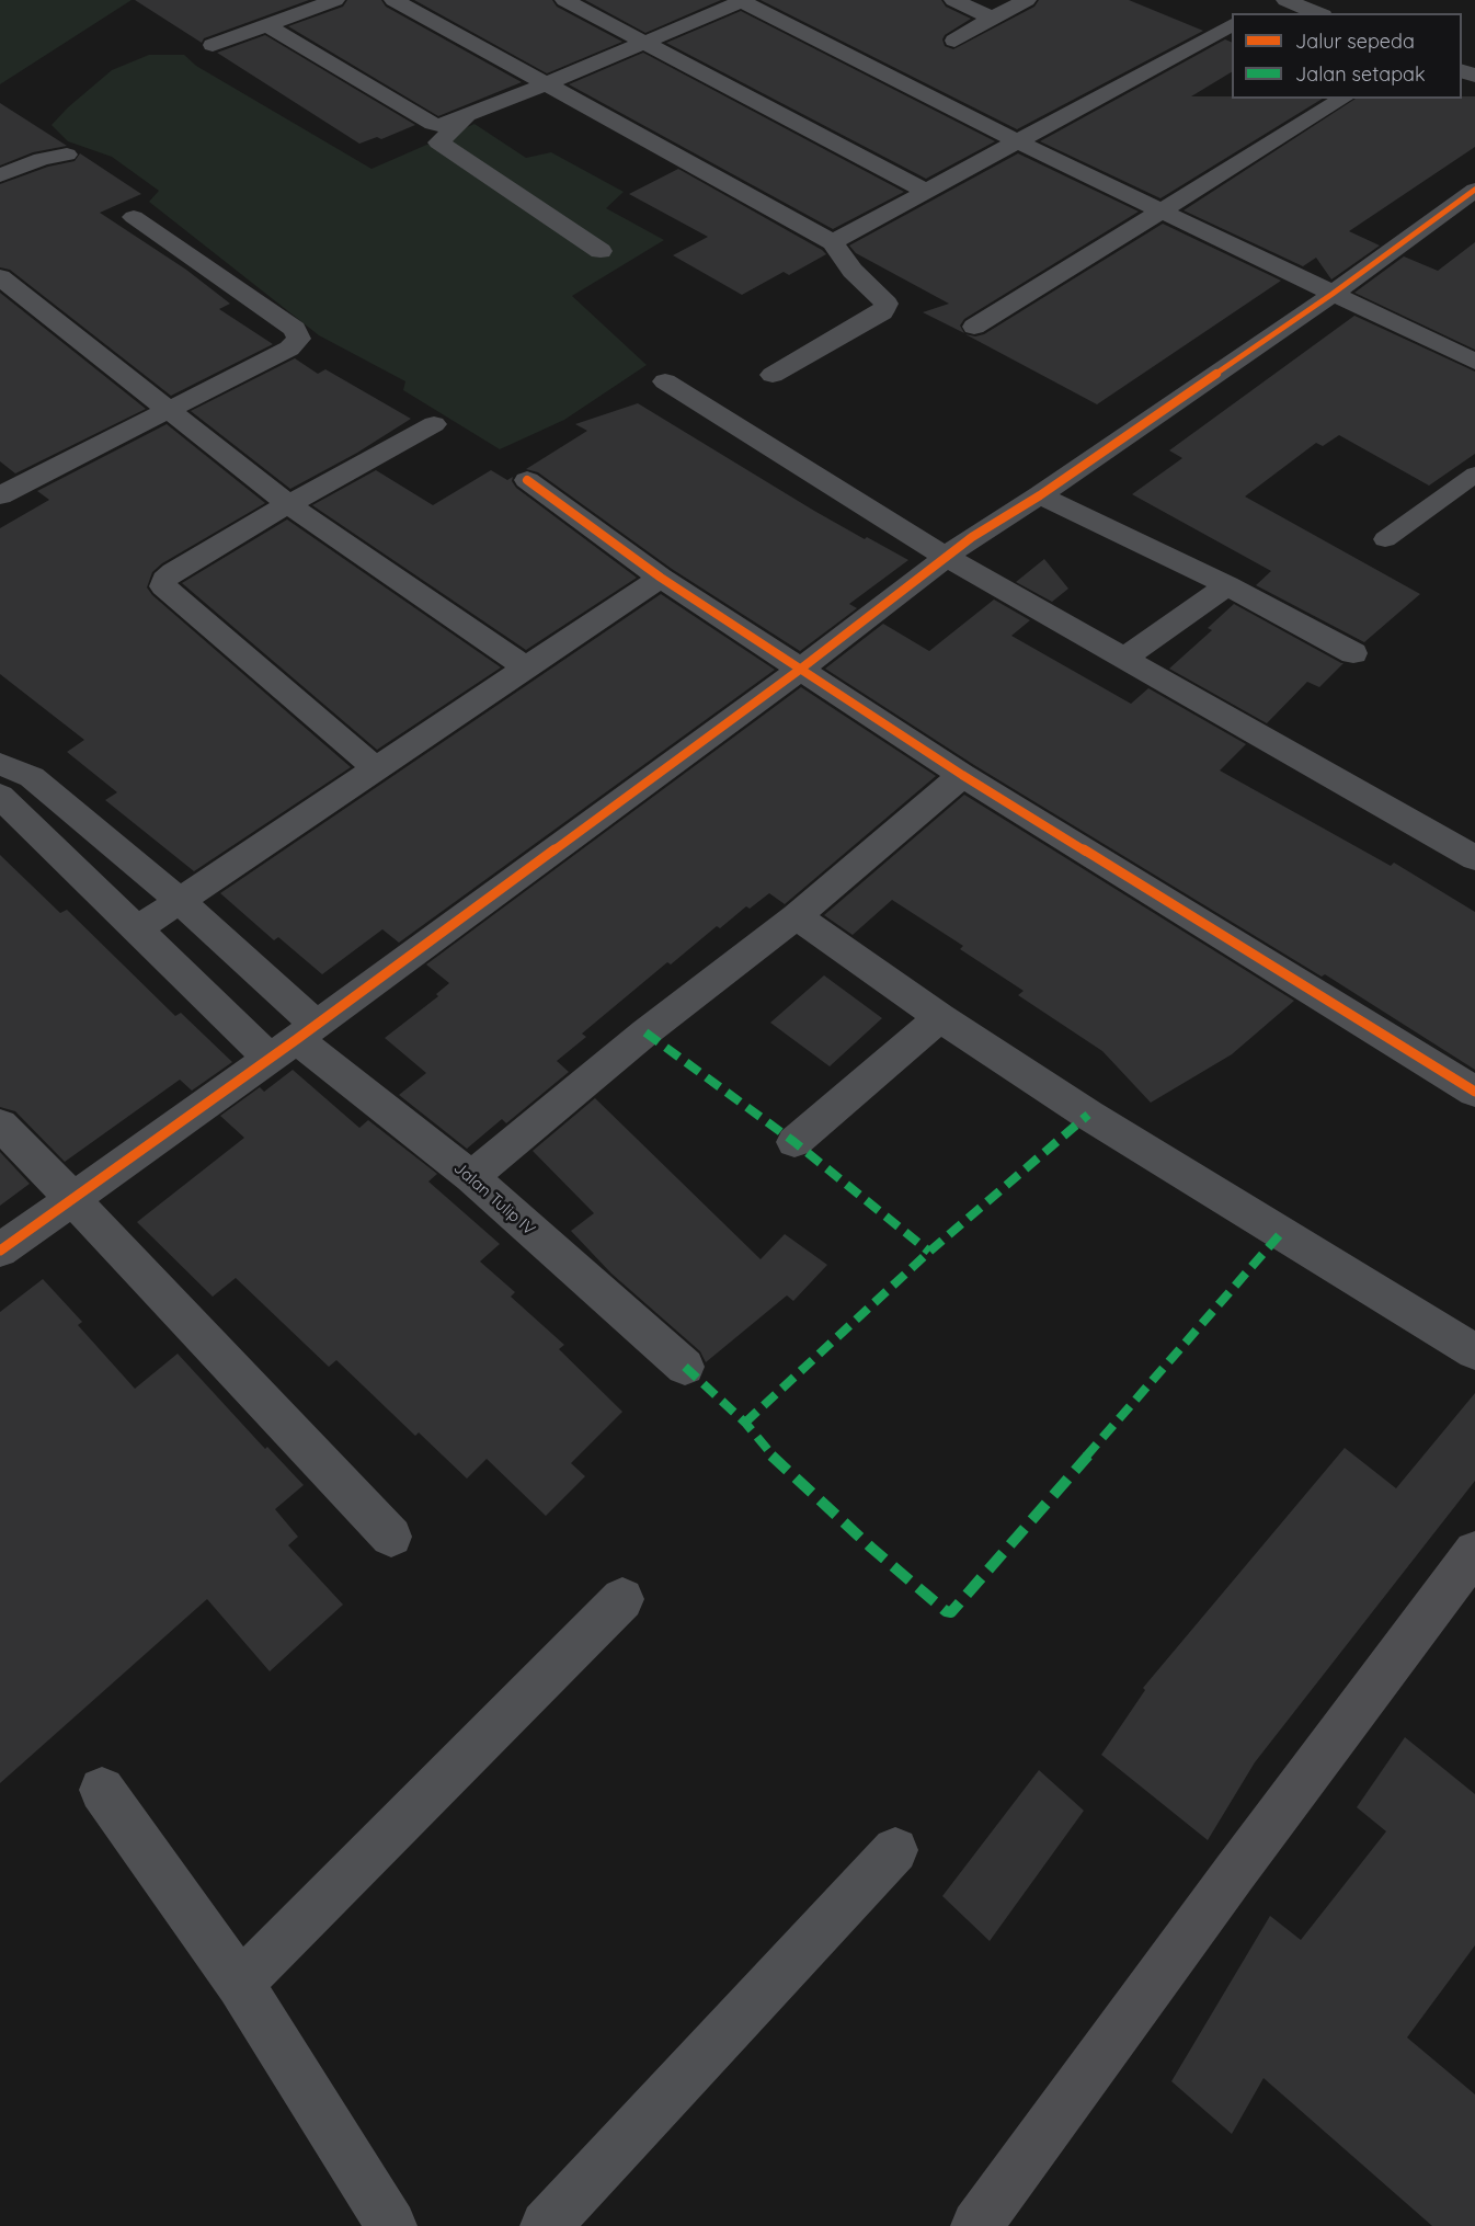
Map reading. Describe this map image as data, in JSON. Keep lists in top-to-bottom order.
{
  "streets": {
    "street": ["Jalan Tulip IV"]
  },
  "legend": ["Jalur sepeda", "Jalan setapak"]
}
